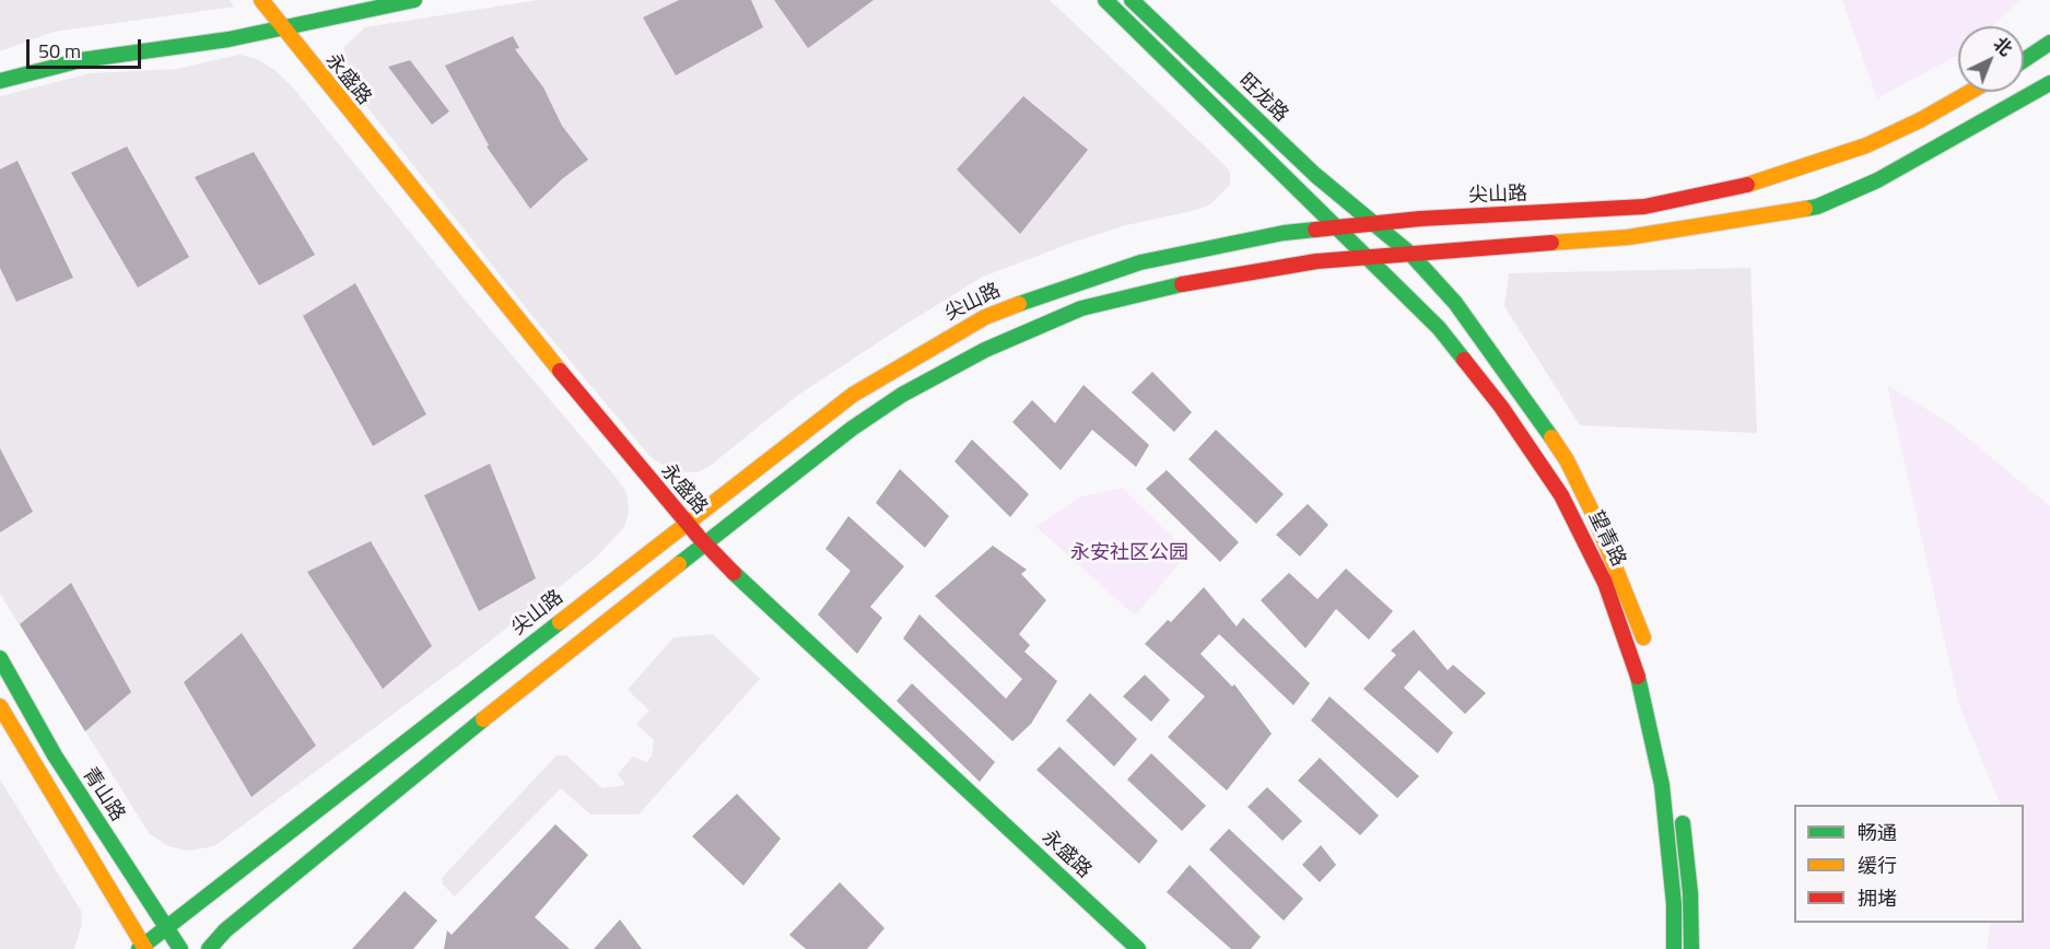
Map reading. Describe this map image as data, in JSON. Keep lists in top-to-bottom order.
{
  "streets": {
    "main road": [
      "永盛路",
      "旺龙路",
      "尖山路",
      "望青路",
      "青山路"
    ]
  },
  "crossings": [
    ["永盛路", "尖山路"],
    ["旺龙路", "尖山路"],
    ["旺龙路", "望青路"],
    ["尖山路", "望青路"],
    ["尖山路", "青山路"]
  ],
  "parks": ["永安社区公园"],
  "legend": ["畅通", "缓行", "拥堵"],
  "scale_bar": "50 m",
  "north": "top right"
}
